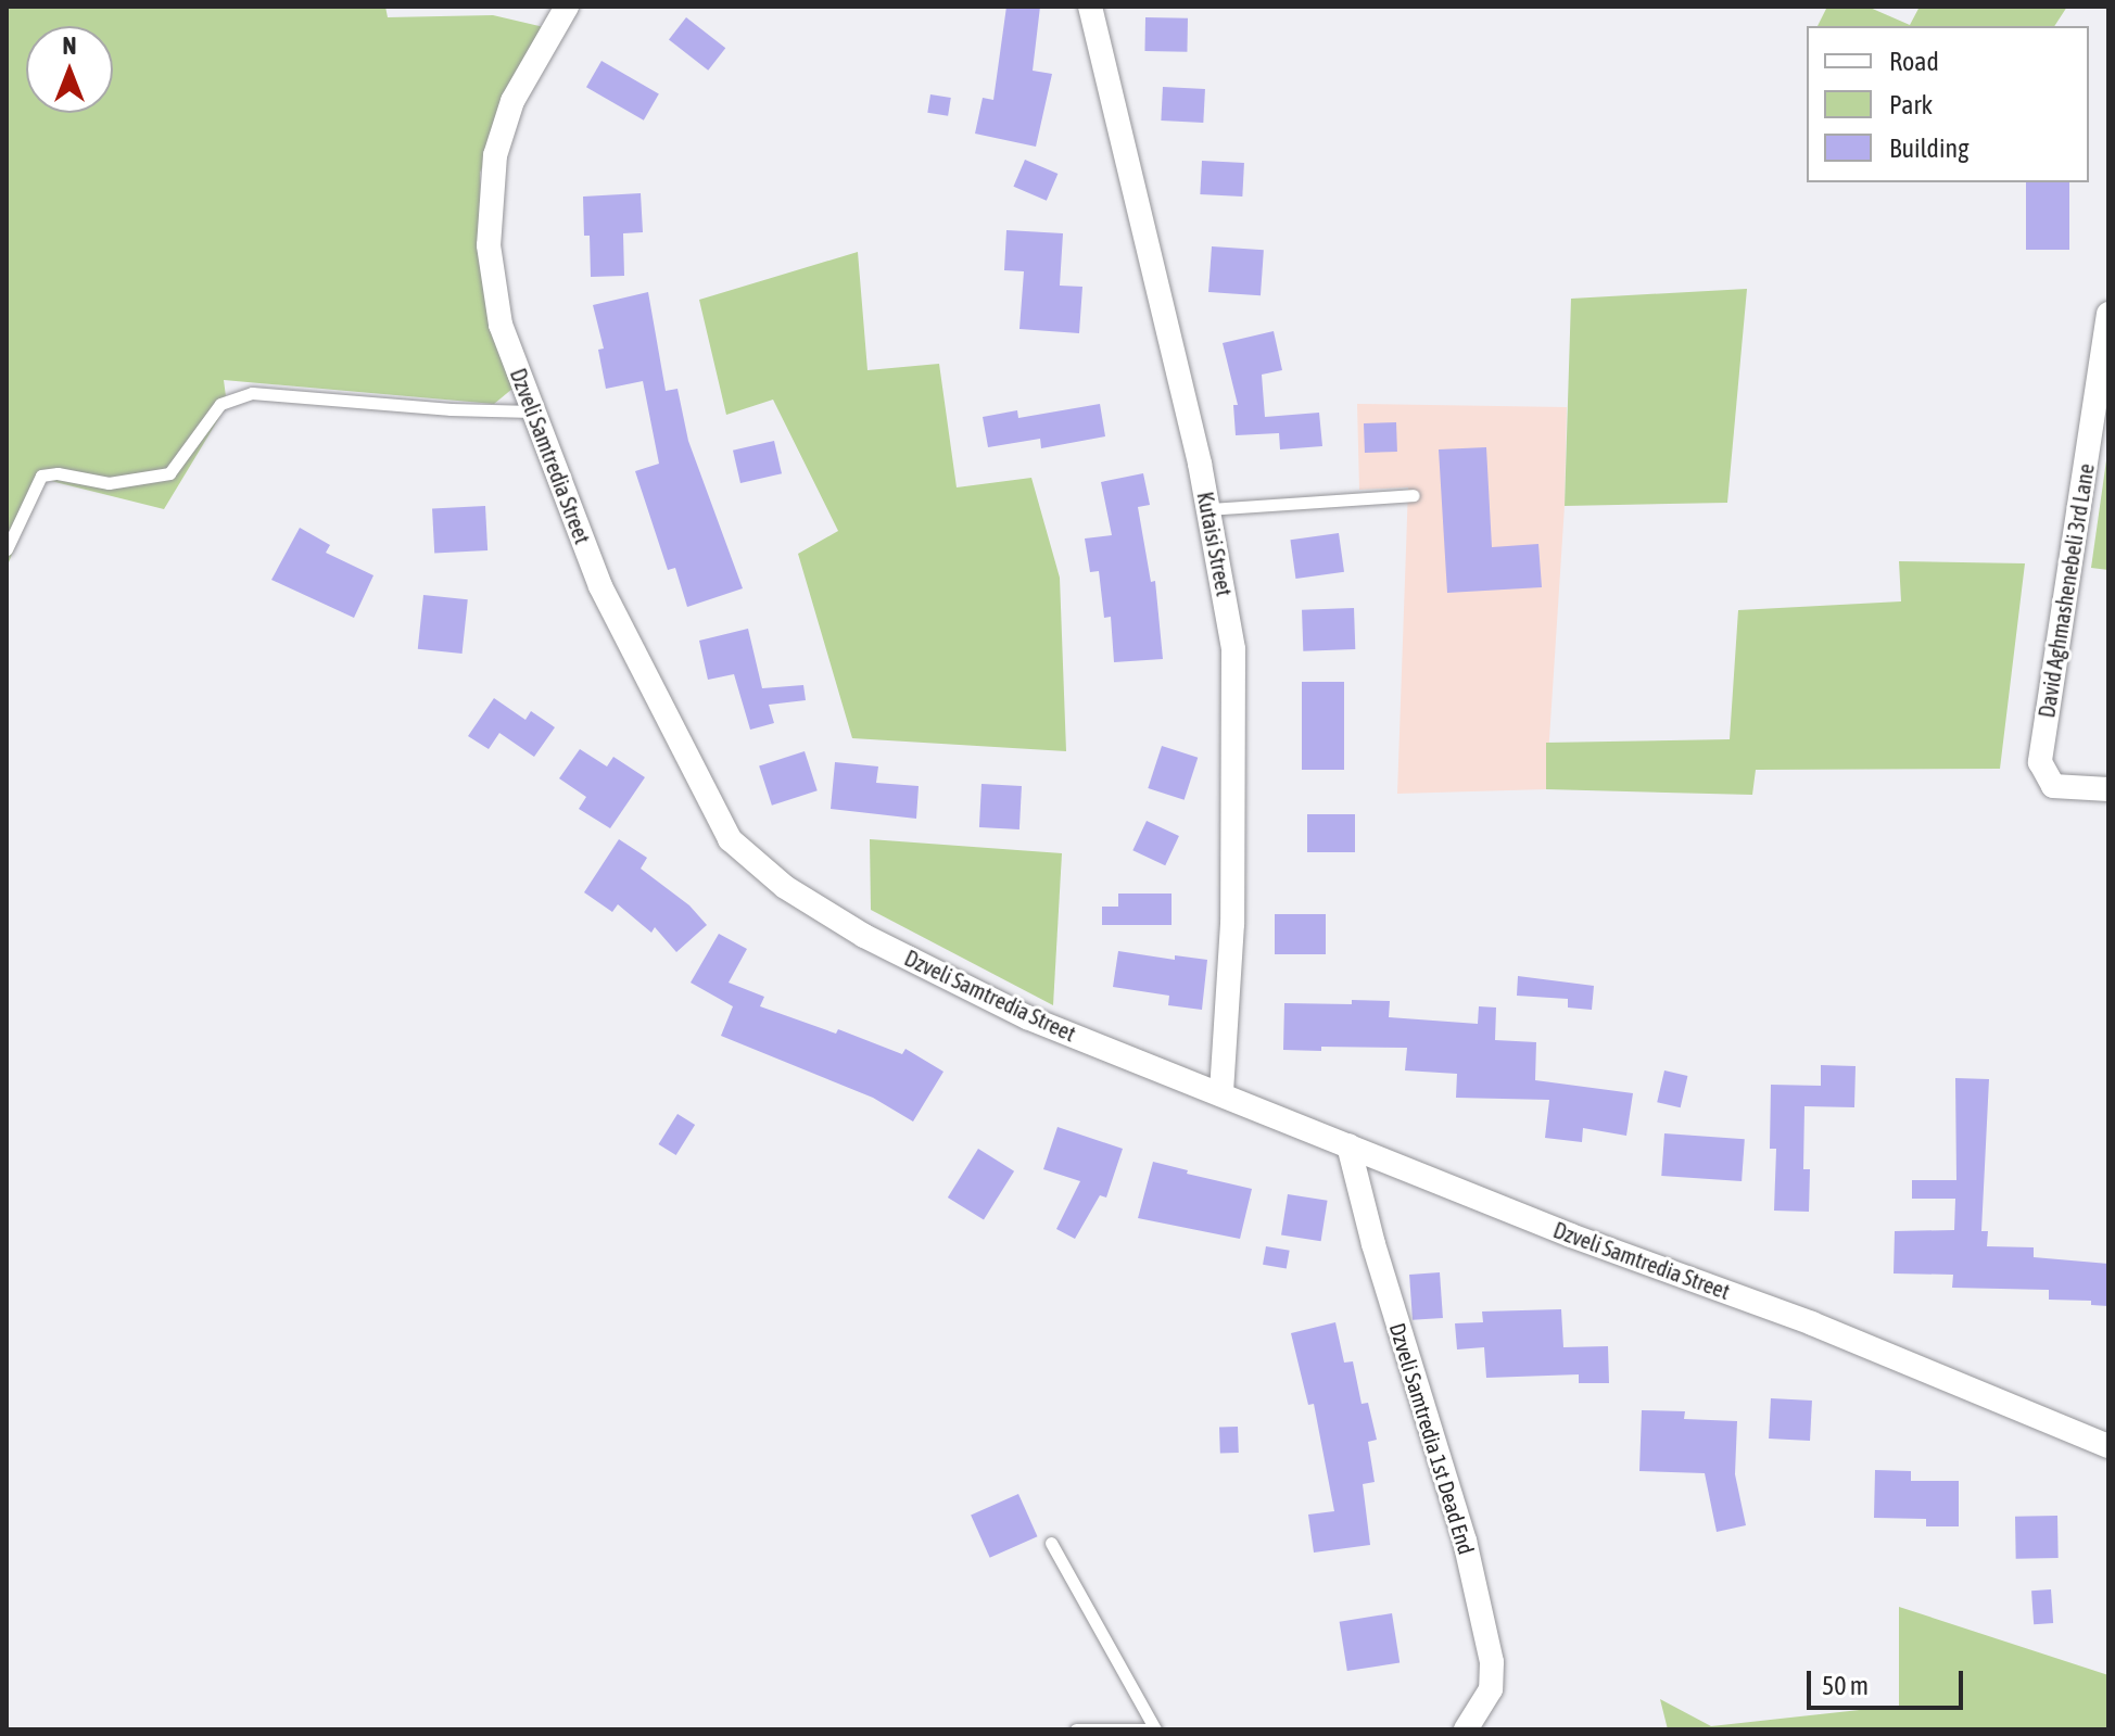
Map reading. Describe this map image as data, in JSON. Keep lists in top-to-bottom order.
{
  "streets": {
    "street": [
      "Dzveli Samtredia Street",
      "Kutaisi Street",
      "David Aghmashenebeli 3rd Lane",
      "Dzveli Samtredia 1st Dead End"
    ]
  },
  "crossings": [
    ["Dzveli Samtredia Street", "Kutaisi Street"],
    ["Dzveli Samtredia Street", "Dzveli Samtredia 1st Dead End"]
  ],
  "legend": ["Road", "Park", "Building"],
  "scale_bar": "50 m",
  "north": "top"
}
